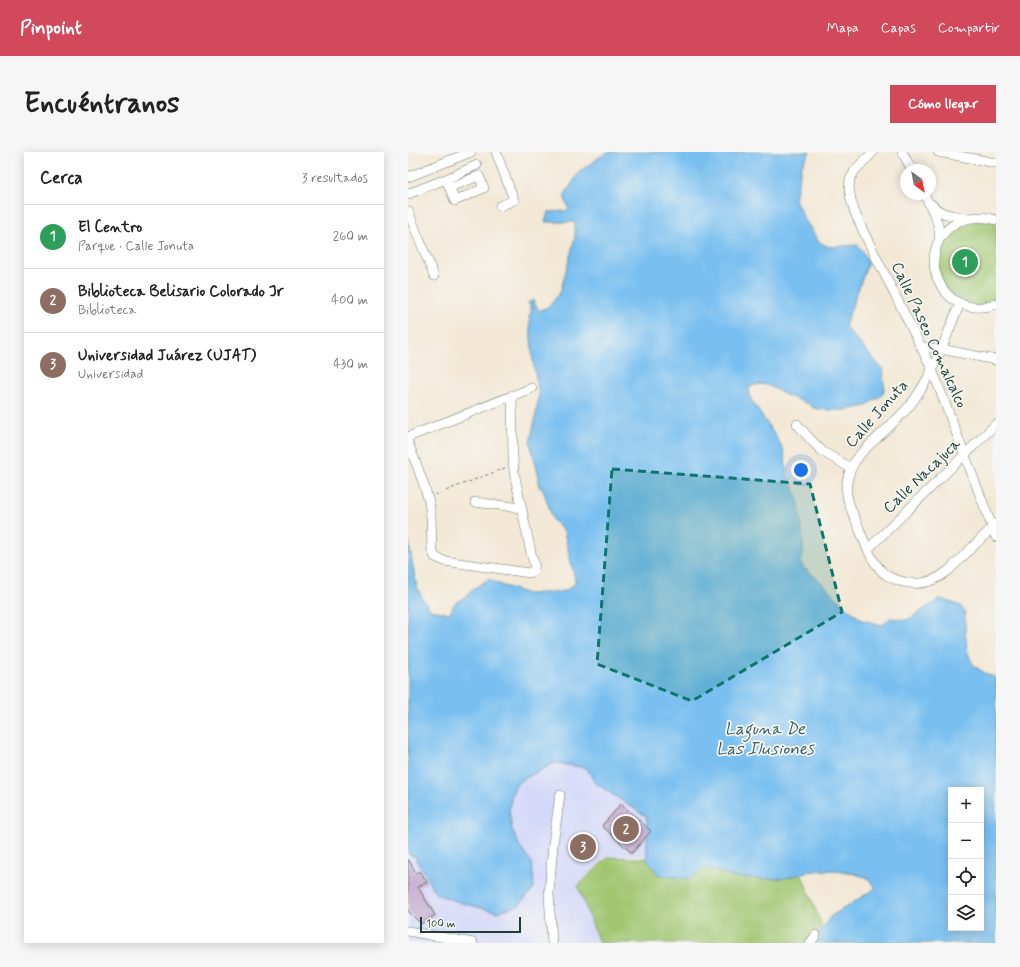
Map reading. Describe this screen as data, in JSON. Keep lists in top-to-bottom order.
{
  "streets": {
    "street": ["Calle Paseo Comalcalco", "Calle Jonuta", "Calle Nacajuca"]
  },
  "crossings": [
    ["Calle Paseo Comalcalco", "Calle Jonuta"],
    ["Calle Paseo Comalcalco", "Calle Nacajuca"],
    ["Calle Jonuta", "Calle Nacajuca"]
  ],
  "water": ["Laguna De Las Ilusiones"],
  "scale_bar": "100 m",
  "north": "bottom right",
  "page": {
    "header": "Pinpoint",
    "nav": ["Mapa", "Capas", "Compartir"],
    "buttons": "Cómo llegar",
    "title": "Encuéntranos",
    "heading": ["Cerca", "3 resultados"],
    "list": [
      {
        "mark": "1",
        "name": "El Centro",
        "note": "Parque · Calle Jonuta",
        "value": "260 m"
      },
      {
        "mark": "2",
        "name": "Biblioteca Belisario Colorado Jr",
        "note": "Biblioteca",
        "value": "400 m"
      },
      {
        "mark": "3",
        "name": "Universidad Juárez (UJAT)",
        "note": "Universidad",
        "value": "430 m"
      }
    ],
    "pins": ["1", "2", "3"],
    "map_buttons": ["+", "−"],
    "scale": "100 m"
  }
}
